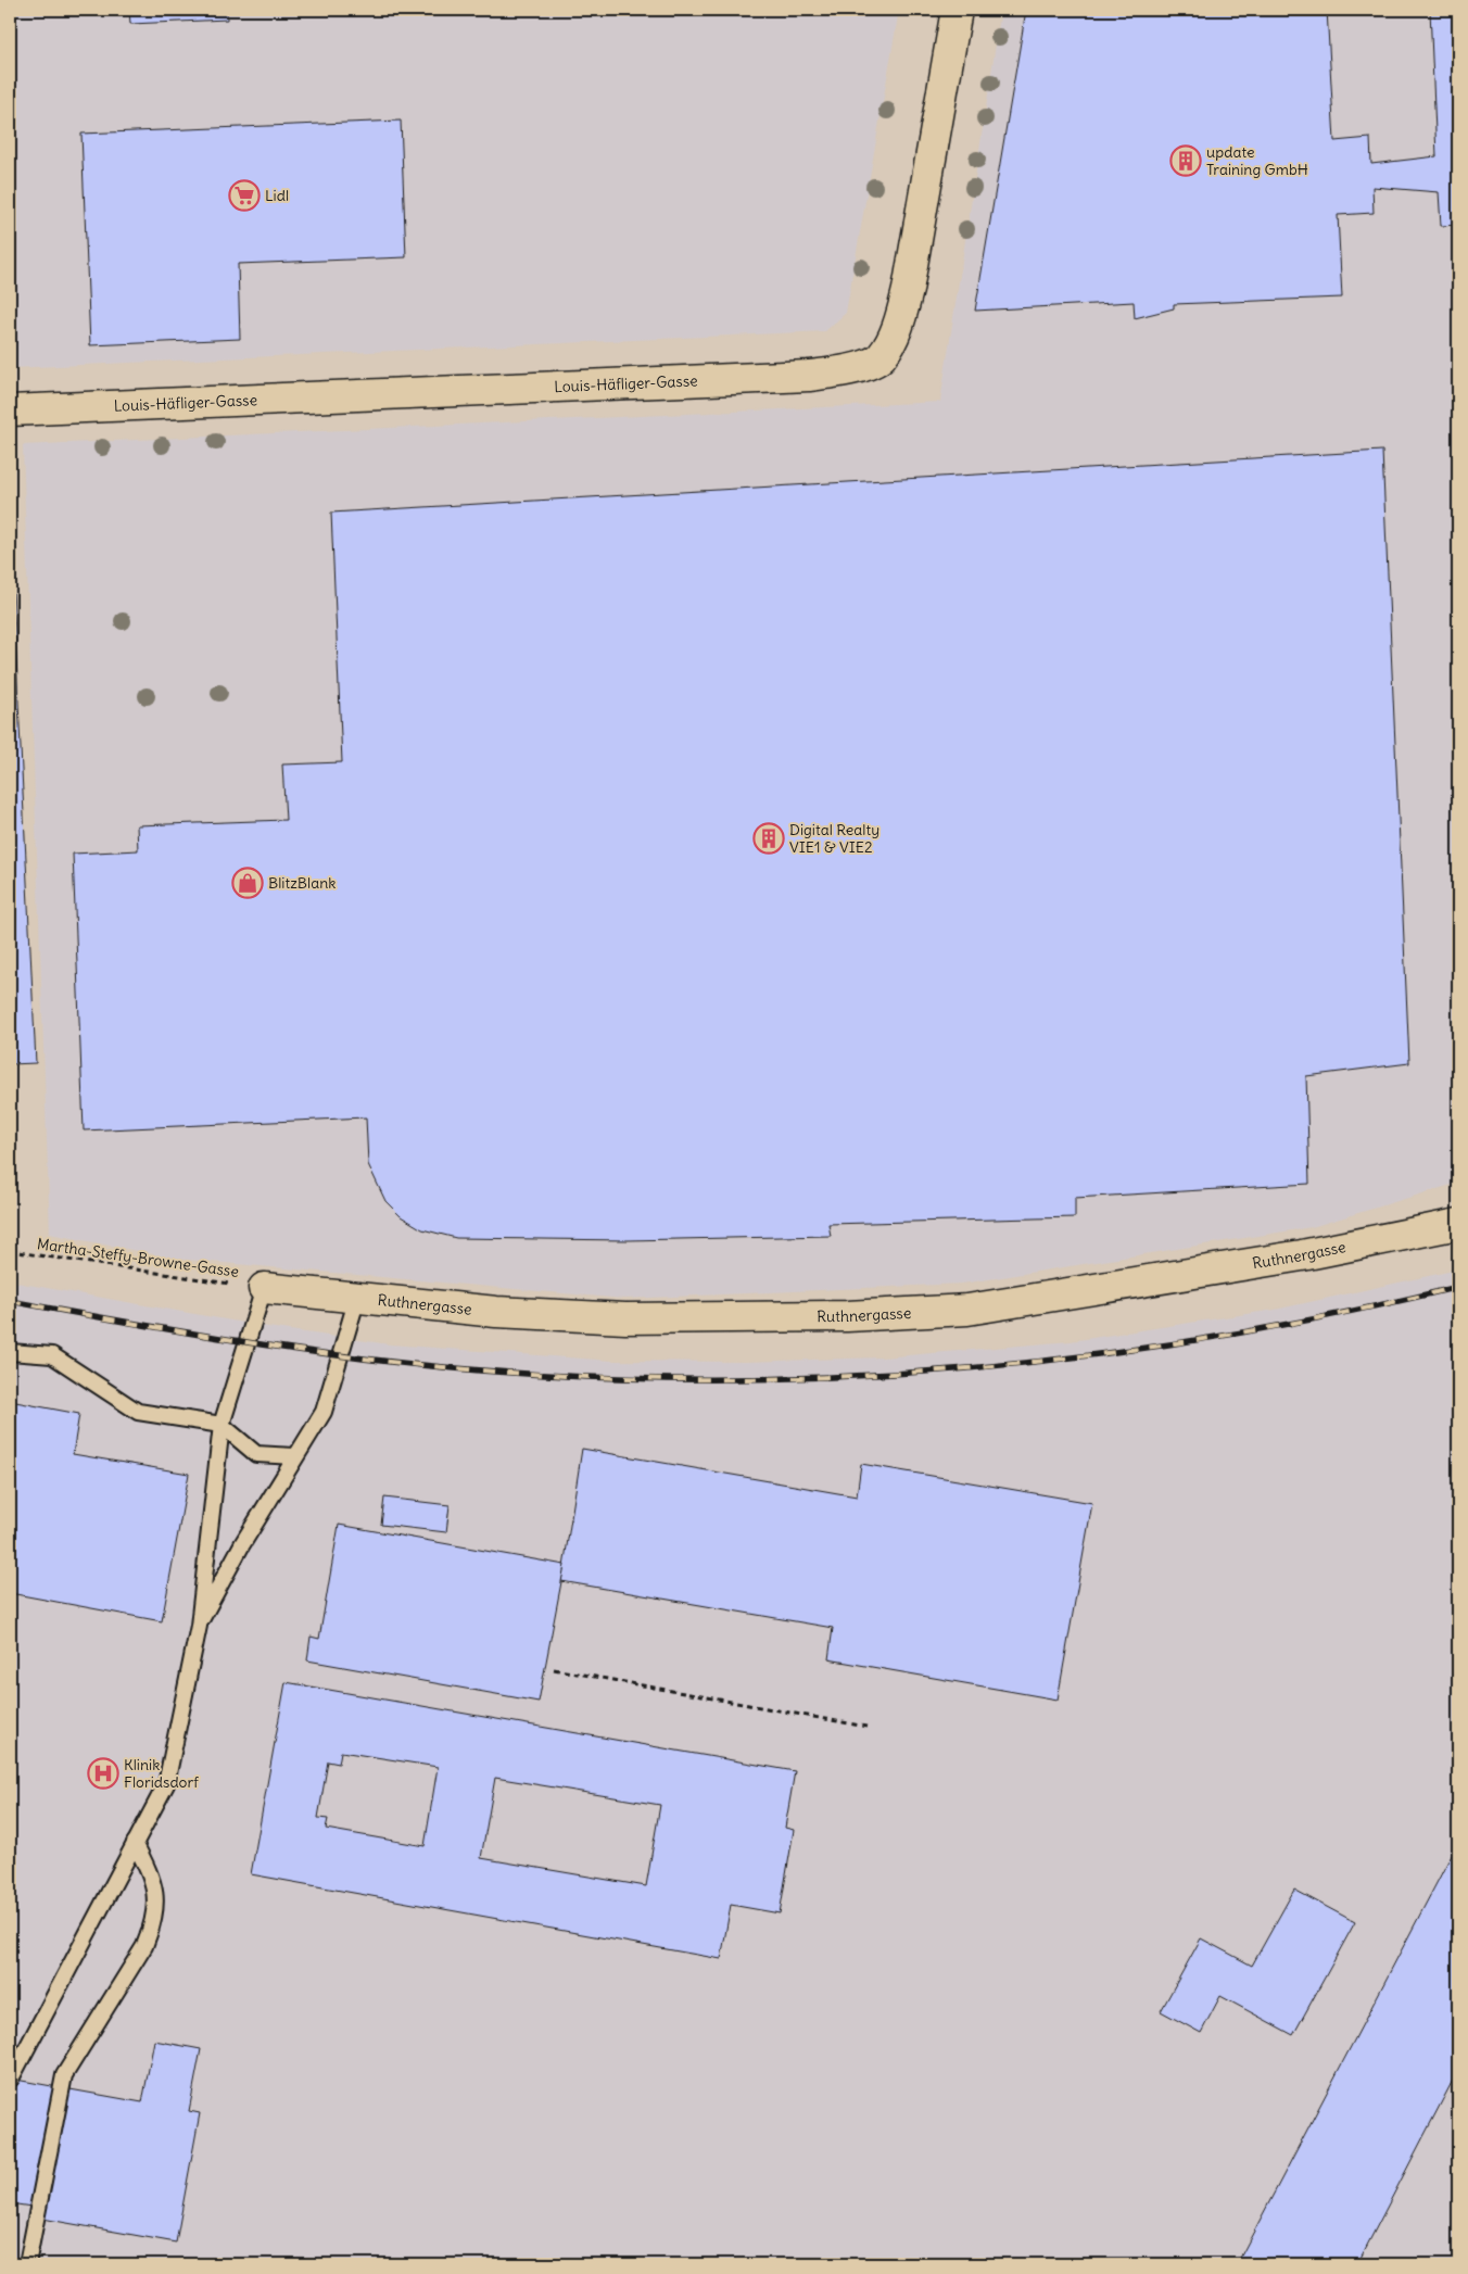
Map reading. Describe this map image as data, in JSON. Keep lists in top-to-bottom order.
{
  "streets": {
    "street": ["Louis-Häfliger-Gasse", "Ruthnergasse"],
    "path": ["Martha-Steffy-Browne-Gasse"]
  },
  "crossings": [
    ["Ruthnergasse", "Martha-Steffy-Browne-Gasse"]
  ],
  "places": {
    "building": ["update Training GmbH", "Digital Realty VIE1 & VIE2"],
    "supermarket": ["Lidl"],
    "shop": ["BlitzBlank"],
    "hospital": ["Klinik Floridsdorf"]
  }
}
